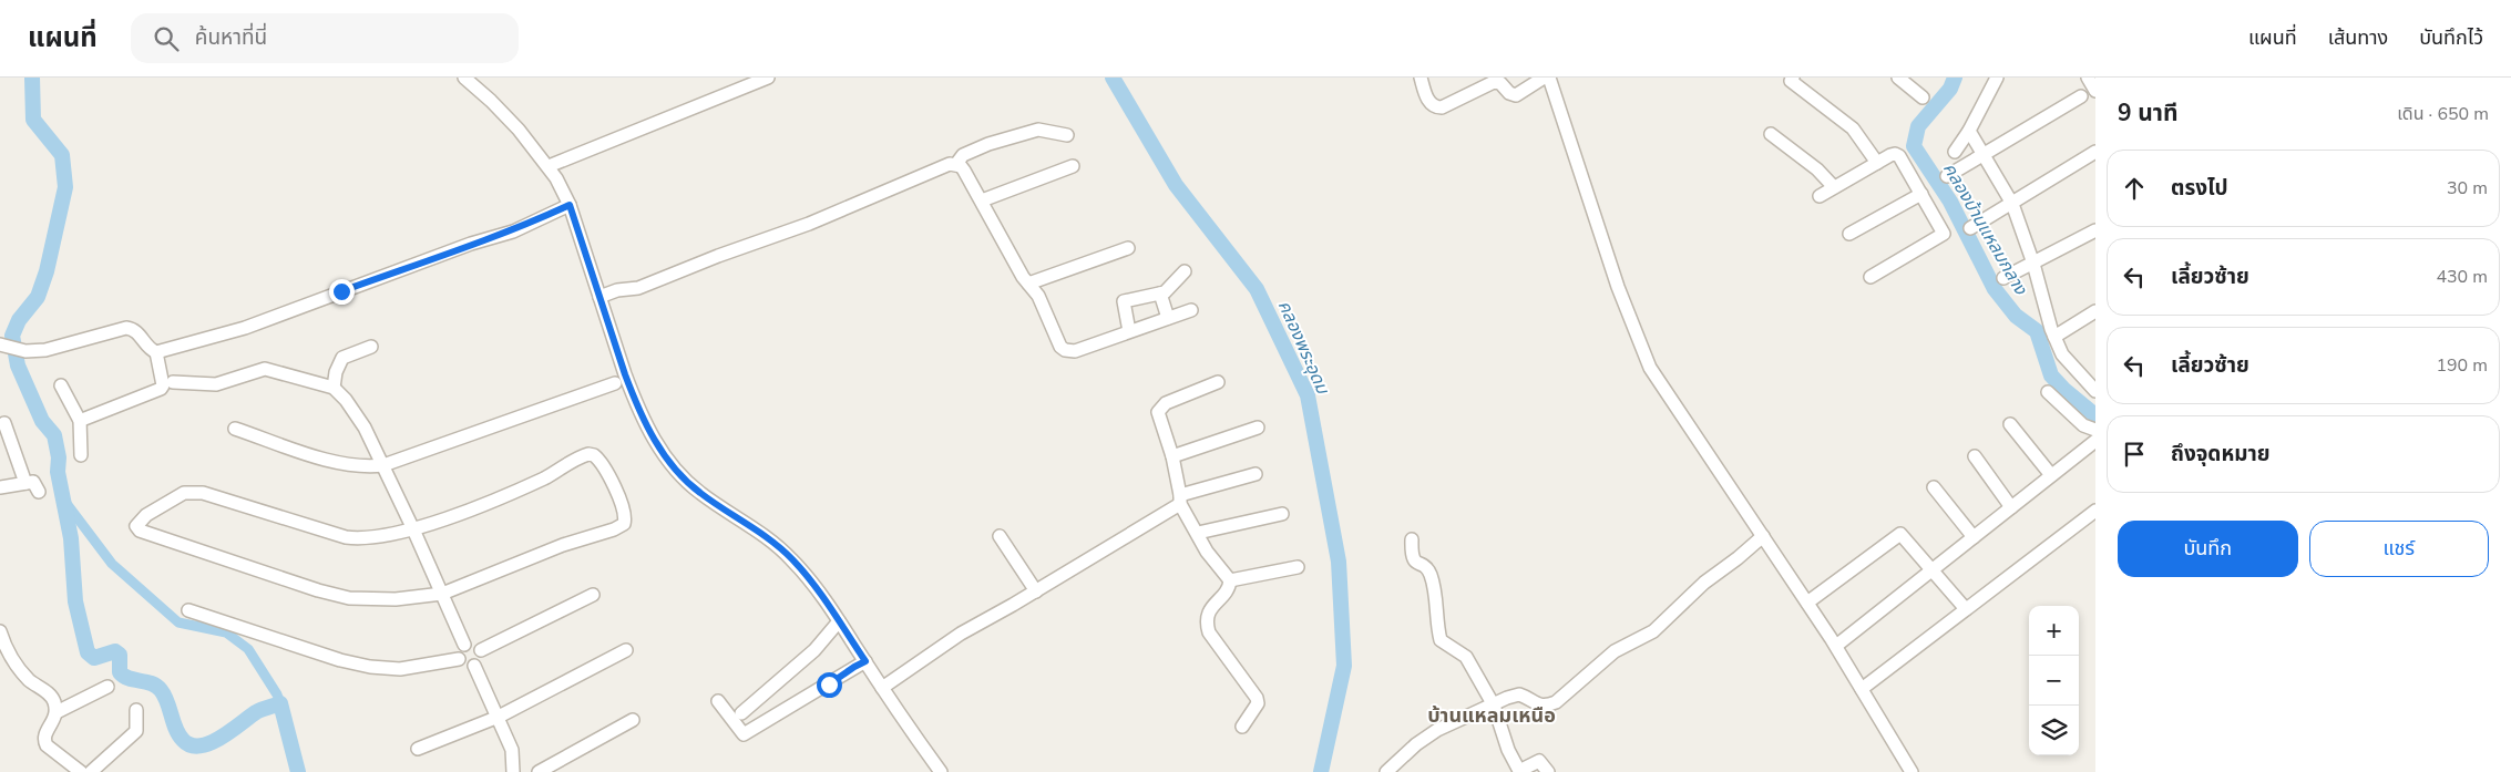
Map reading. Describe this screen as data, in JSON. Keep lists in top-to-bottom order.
{
  "districts": ["บ้านแหลมเหนือ"],
  "water": ["คลองบ้านแหลมกลาง", "คลองพระอุดม"],
  "page": {
    "header": "แผนที่",
    "search": "ค้นหาที่นี่",
    "nav": ["แผนที่", "เส้นทาง", "บันทึกไว้"],
    "heading": ["9 นาที", "เดิน · 650 m"],
    "list": [
      ["ตรงไป", "30 m"],
      ["เลี้ยวซ้าย", "430 m"],
      ["เลี้ยวซ้าย", "190 m"],
      "ถึงจุดหมาย"
    ],
    "buttons": ["บันทึก", "แชร์"],
    "map_buttons": ["+", "−"]
  }
}
